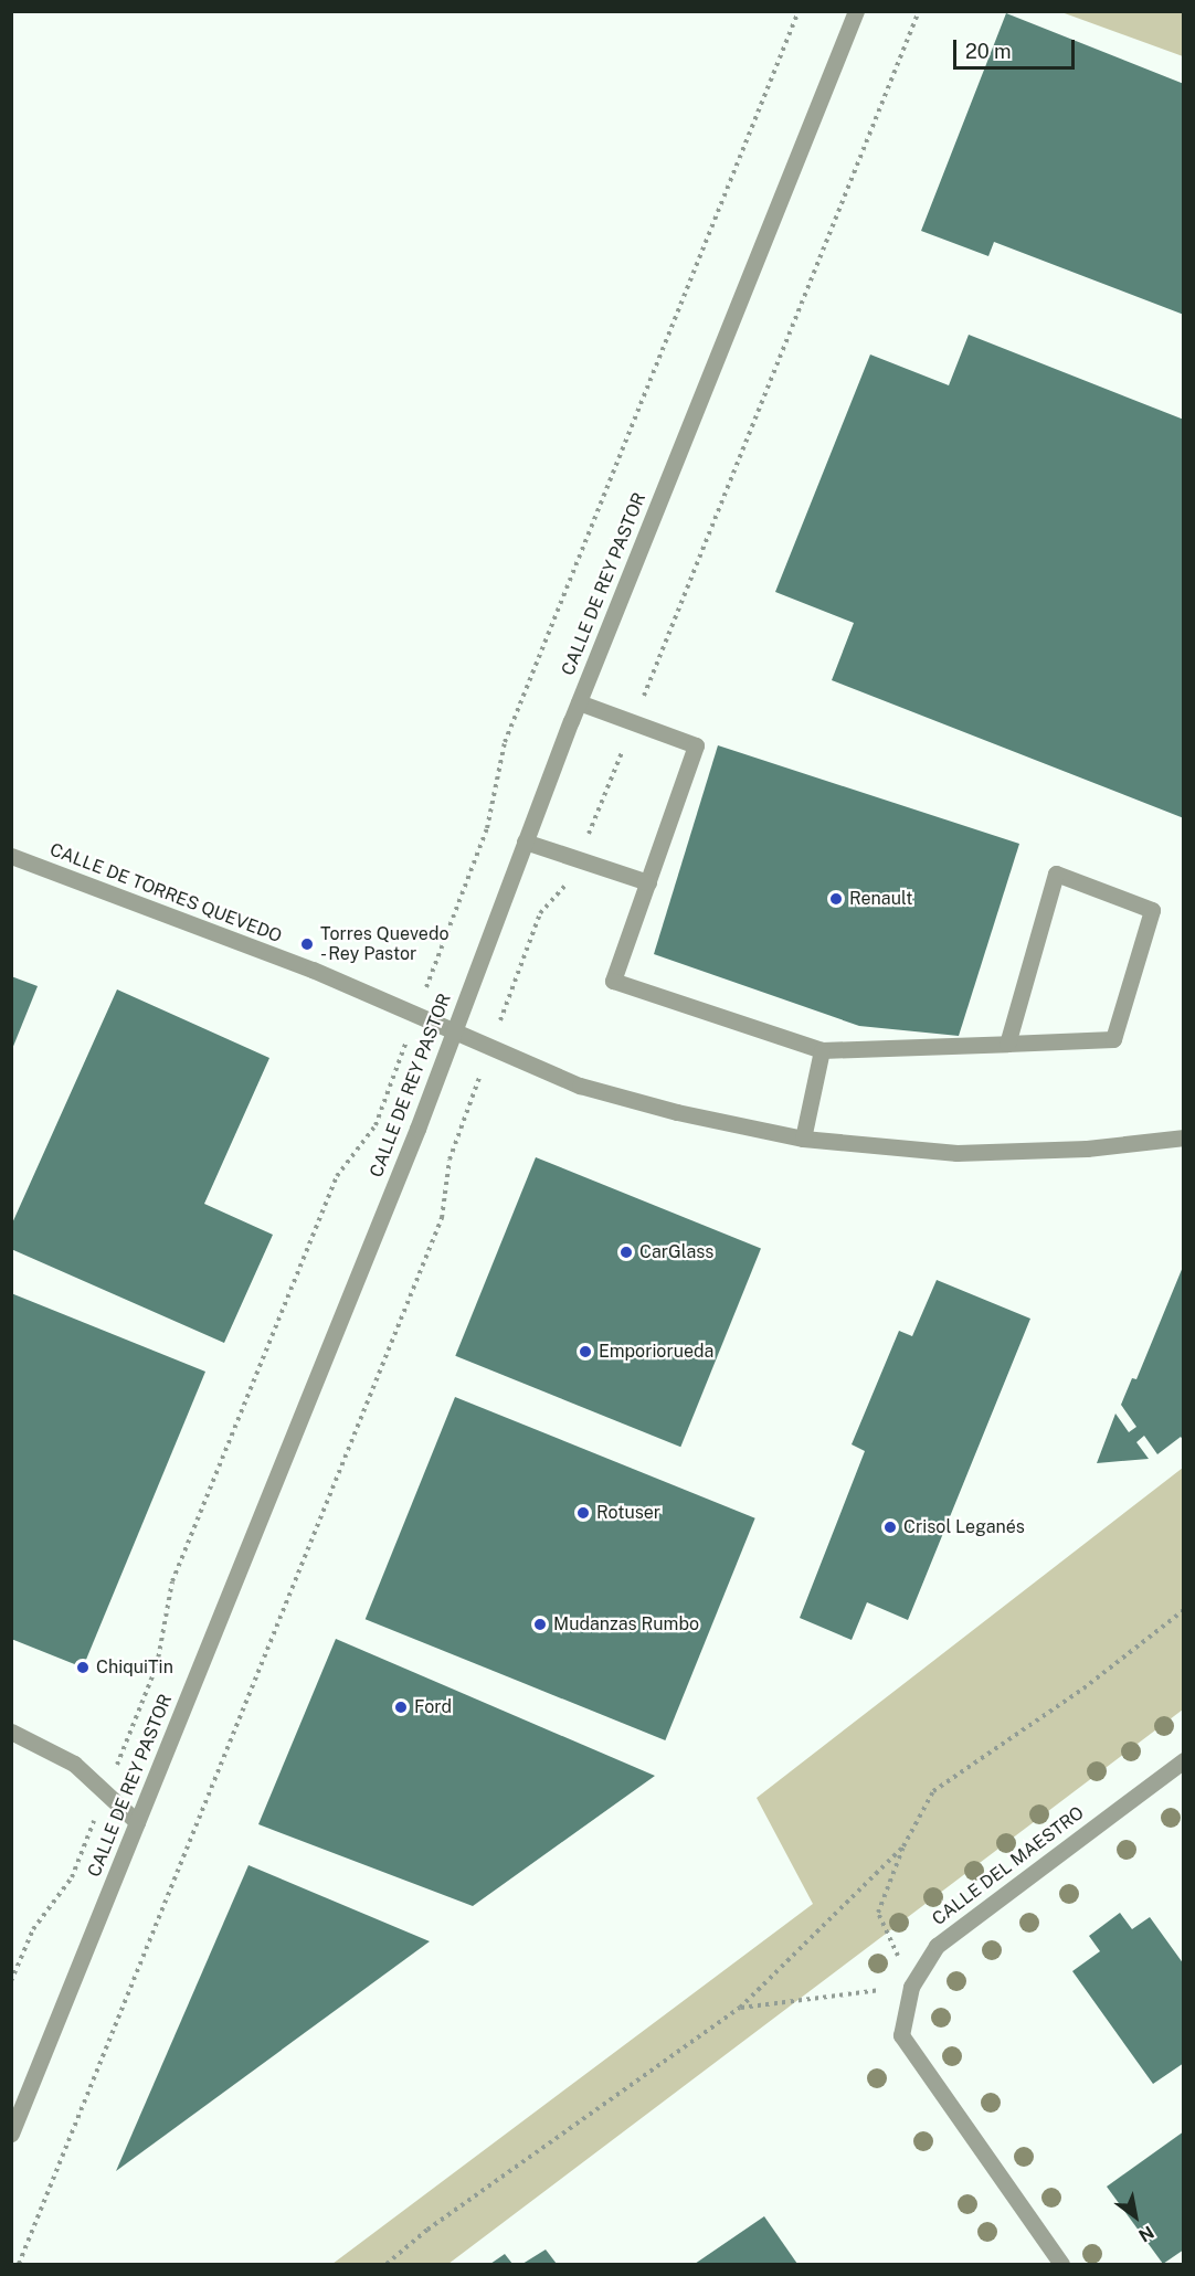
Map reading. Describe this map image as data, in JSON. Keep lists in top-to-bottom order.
{
  "streets": {
    "street": ["CALLE DE REY PASTOR", "CALLE DE TORRES QUEVEDO", "CALLE DEL MAESTRO"]
  },
  "crossings": [
    ["CALLE DE REY PASTOR", "CALLE DE TORRES QUEVEDO"]
  ],
  "places": [
    "Renault",
    "Torres Quevedo - Rey Pastor",
    "CarGlass",
    "Emporiorueda",
    "Rotuser",
    "Crisol Leganés",
    "Mudanzas Rumbo",
    "ChiquiTin",
    "Ford"
  ],
  "scale_bar": "20 m",
  "north": "bottom right"
}
